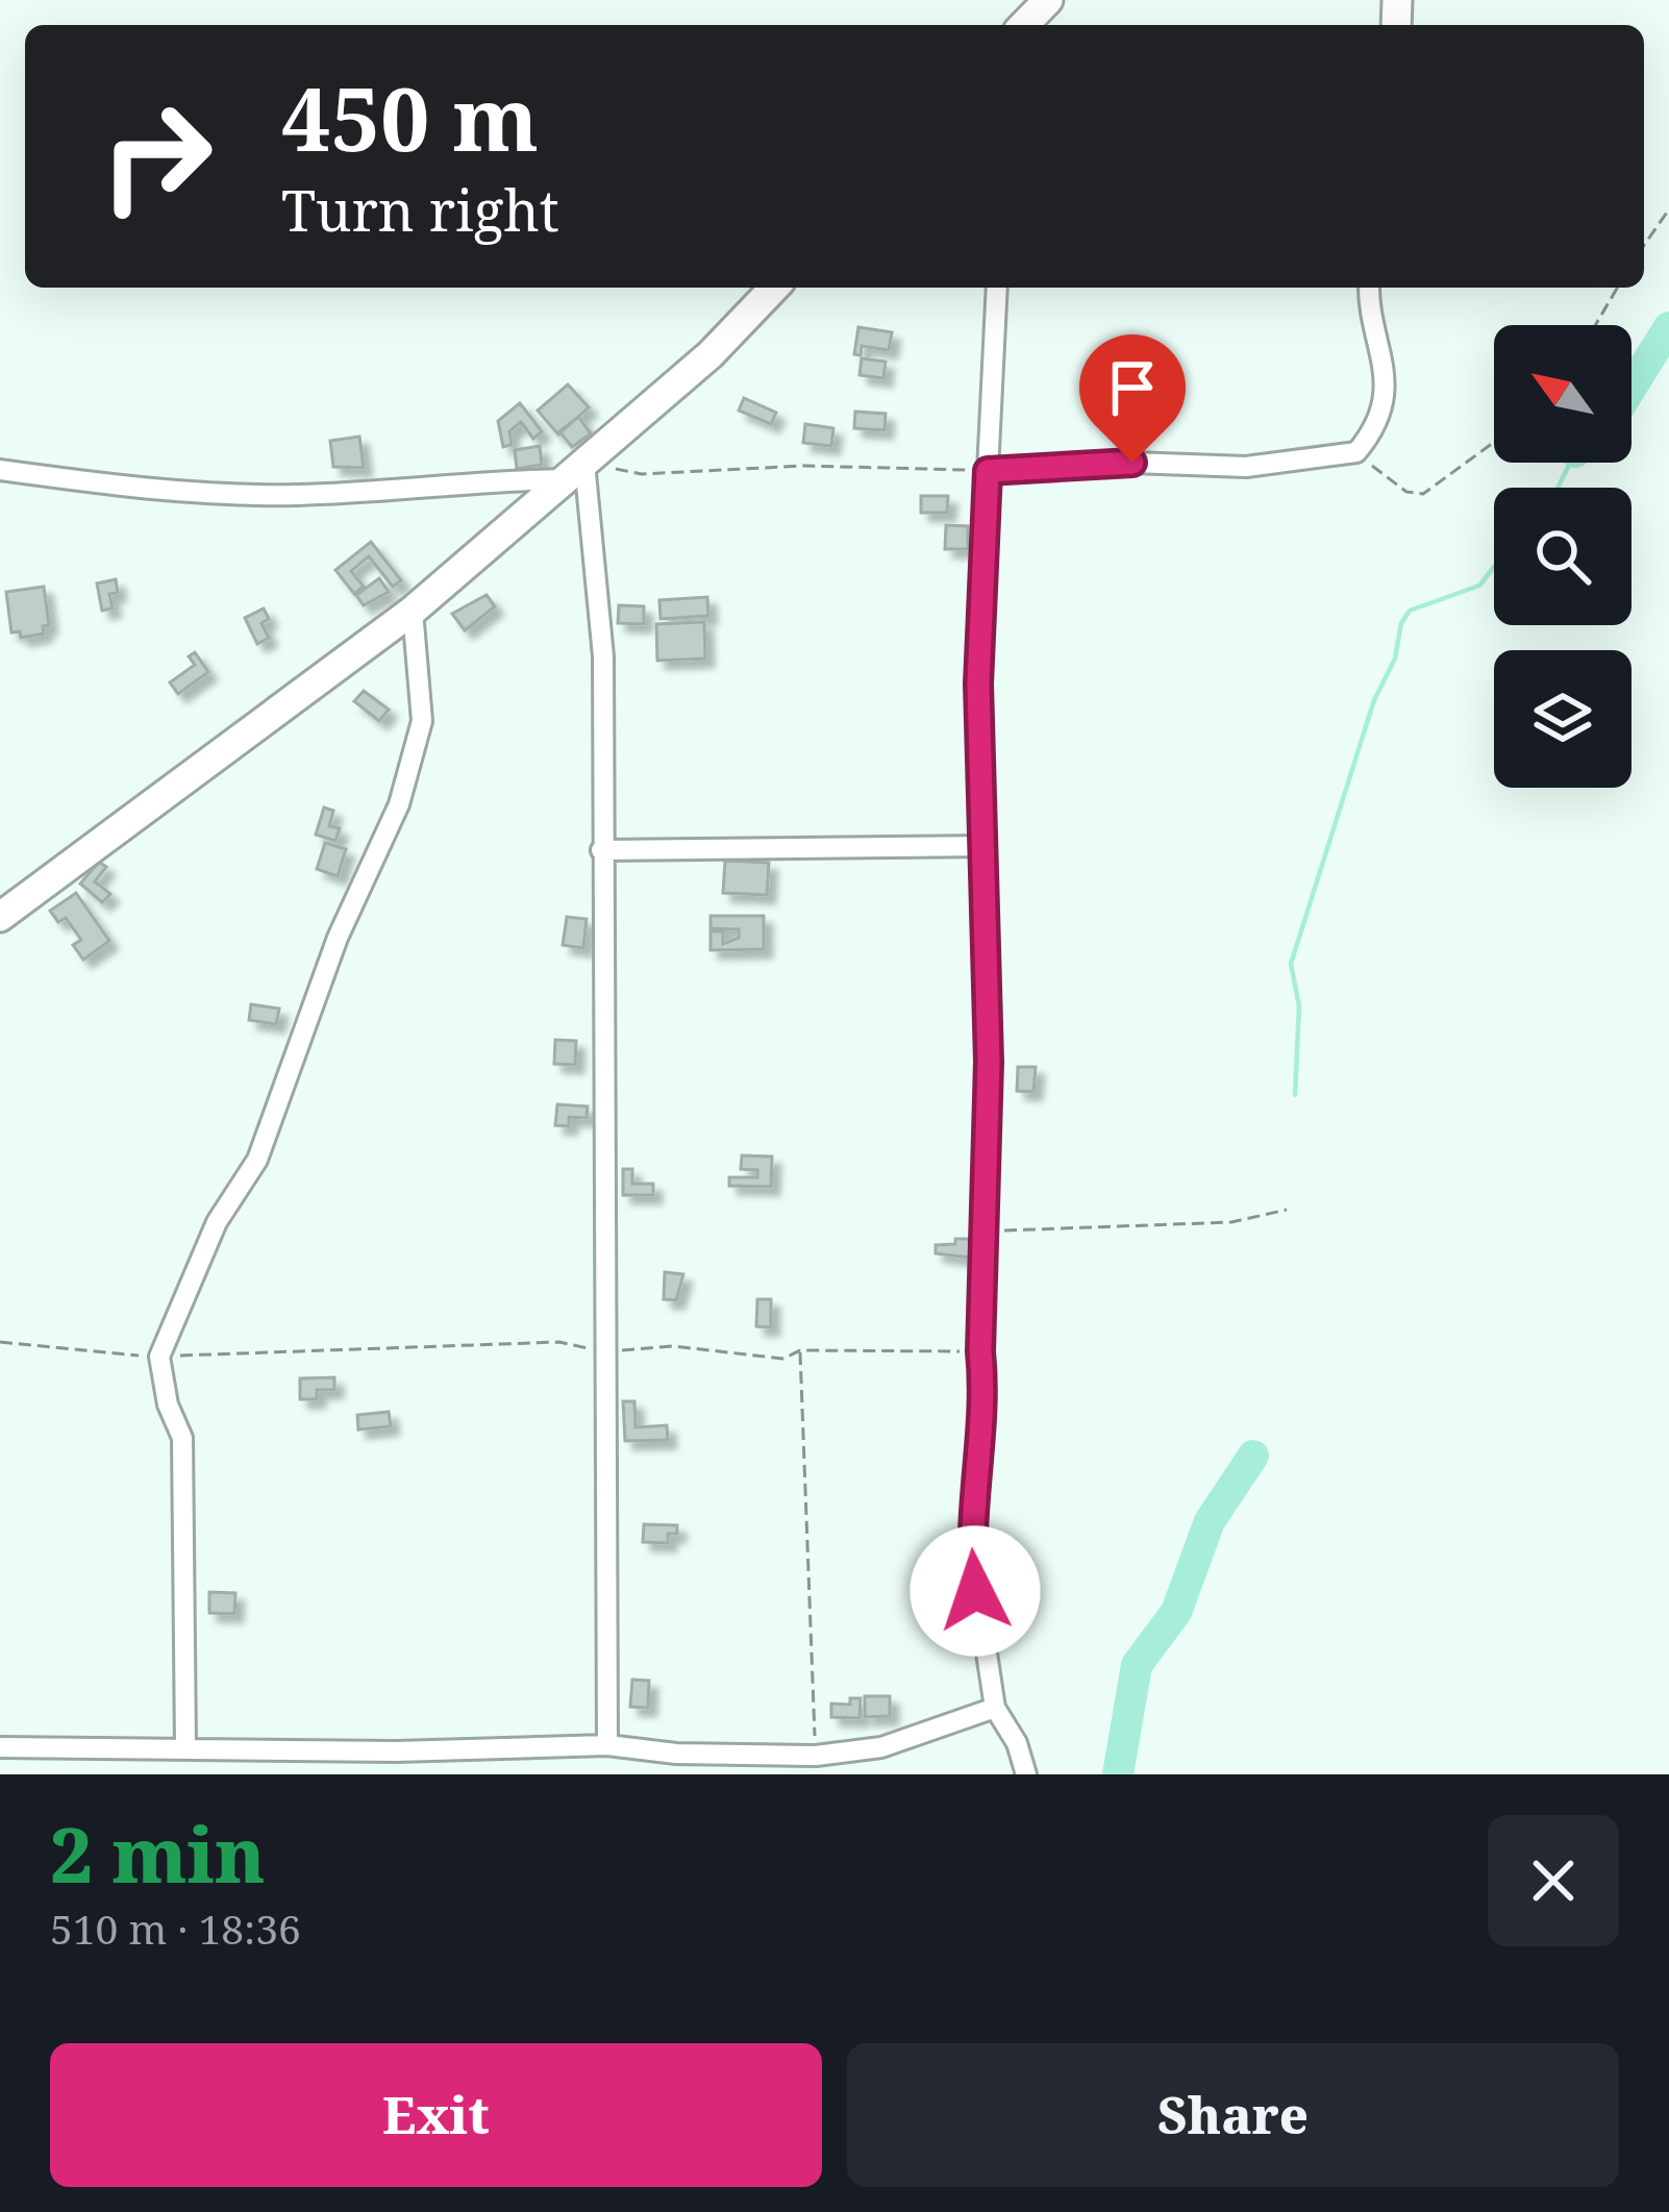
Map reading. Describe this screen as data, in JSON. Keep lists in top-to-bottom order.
{
  "north": "top left",
  "page": {
    "turn": ["450 m", "Turn right"],
    "heading": ["2 min", "510 m · 18:36"],
    "buttons": ["Exit", "Share"]
  }
}
